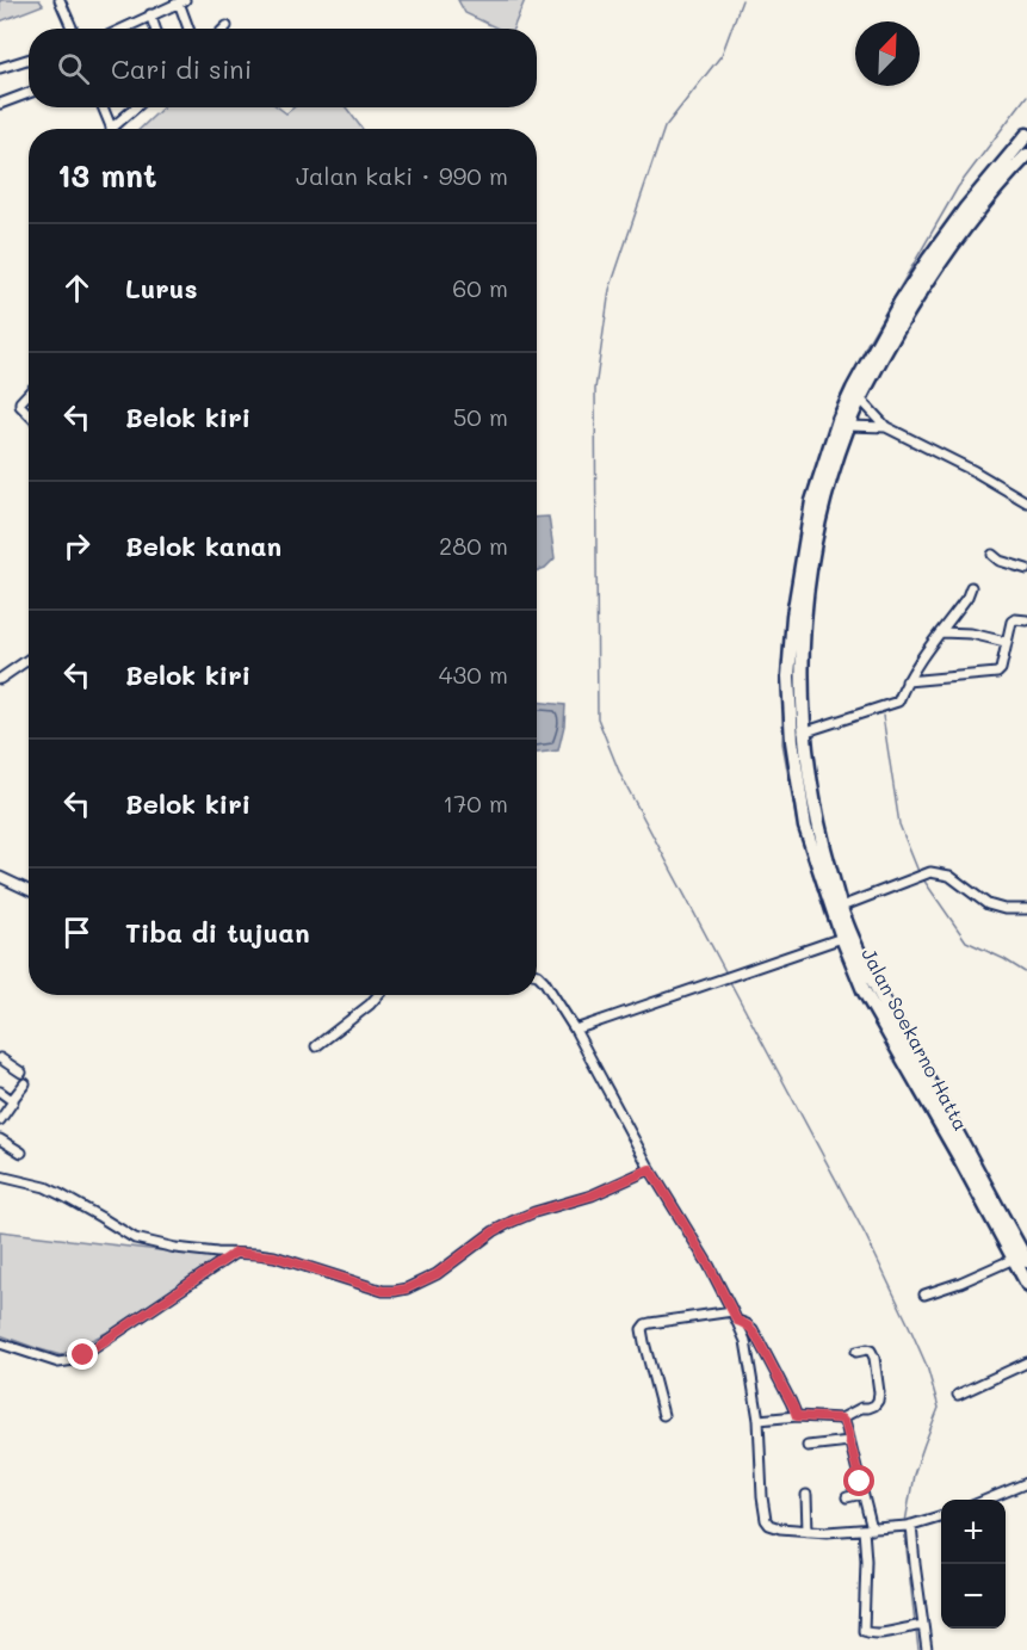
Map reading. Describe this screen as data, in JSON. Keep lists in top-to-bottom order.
{
  "streets": {
    "highway": ["Jalan Soekarno Hatta"]
  },
  "north": "top right",
  "page": {
    "search": "Cari di sini",
    "heading": ["13 mnt", "Jalan kaki · 990 m"],
    "list": [
      ["Lurus", "60 m"],
      ["Belok kiri", "50 m"],
      ["Belok kanan", "280 m"],
      ["Belok kiri", "430 m"],
      ["Belok kiri", "170 m"],
      "Tiba di tujuan"
    ],
    "map_buttons": ["+", "−"]
  }
}
